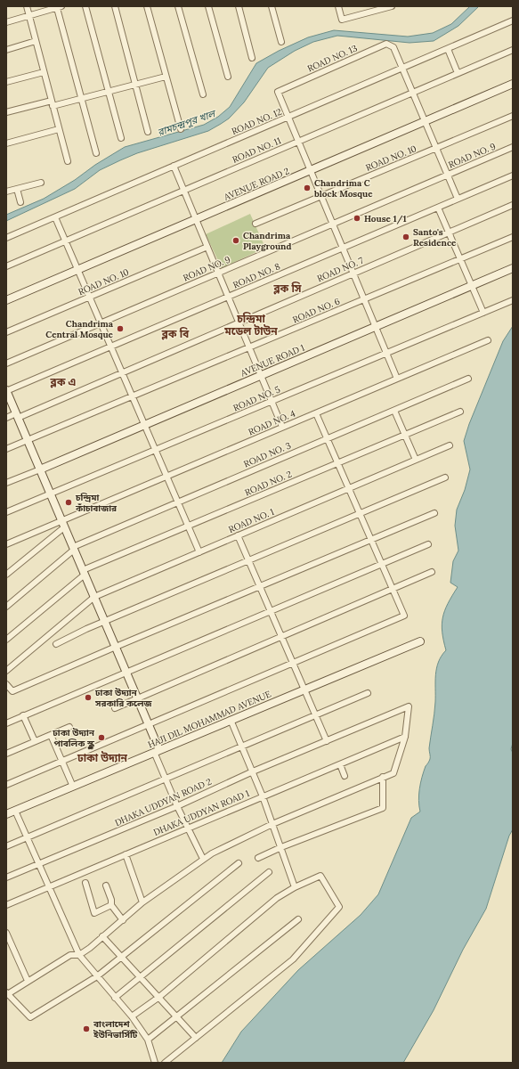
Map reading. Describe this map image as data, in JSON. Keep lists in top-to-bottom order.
{
  "streets": {
    "street": [
      "ROAD NO. 13",
      "ROAD NO. 12",
      "ROAD NO. 11",
      "ROAD NO. 9",
      "ROAD NO. 10",
      "AVENUE ROAD 2",
      "ROAD NO. 7",
      "ROAD NO. 8",
      "ROAD NO. 6",
      "AVENUE ROAD 1",
      "ROAD NO. 5",
      "ROAD NO. 4",
      "ROAD NO. 3",
      "ROAD NO. 2",
      "ROAD NO. 1",
      "HAJI DIL MOHAMMAD AVENUE",
      "DHAKA UDDYAN ROAD 2",
      "DHAKA UDDYAN ROAD 1"
    ]
  },
  "crossings": [
    ["ROAD NO. 13", "ROAD NO. 12"],
    ["DHAKA UDDYAN ROAD 2", "DHAKA UDDYAN ROAD 1"]
  ],
  "districts": [
    "ব্লক সি",
    "চন্দ্রিমা মডেল টাউন",
    "ব্লক বি",
    "ব্লক এ",
    "ঢাকা উদ্যান"
  ],
  "water": ["রামচন্দ্রপুর খাল"],
  "places": [
    "Chandrima C block Mosque",
    "House 1/1",
    "Santo's Residence",
    "Chandrima Playground",
    "Chandrima Central Mosque",
    "চন্দ্রিমা কাঁচাবাজার",
    "ঢাকা উদ্যান সরকারি কলেজ",
    "ঢাকা উদ্যান পাবলিক স্কুল",
    "বাংলাদেশ ইউনিভার্সিটি"
  ]
}
